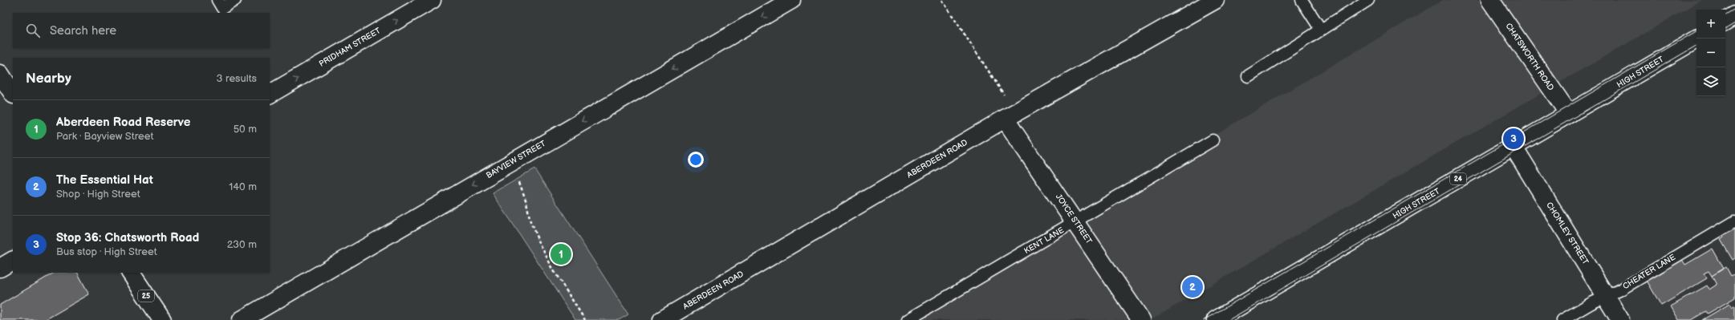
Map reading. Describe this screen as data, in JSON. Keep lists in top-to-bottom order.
{
  "streets": {
    "street": [
      "PRIDHAM STREET",
      "CHATSWORTH ROAD",
      "HIGH STREET",
      "ABERDEEN ROAD",
      "BAYVIEW STREET",
      "24",
      "JOYCE STREET",
      "CHOMLEY STREET",
      "25"
    ],
    "lane": ["KENT LANE", "CHEATER LANE"]
  },
  "crossings": [
    ["CHATSWORTH ROAD", "HIGH STREET"],
    ["HIGH STREET", "CHOMLEY STREET"],
    ["ABERDEEN ROAD", "JOYCE STREET"],
    ["JOYCE STREET", "KENT LANE"],
    ["CHOMLEY STREET", "CHEATER LANE"]
  ],
  "one_way": ["PRIDHAM STREET", "BAYVIEW STREET"],
  "page": {
    "map_buttons": ["+", "−"],
    "search": "Search here",
    "heading": ["Nearby", "3 results"],
    "list": [
      {
        "mark": "1",
        "name": "Aberdeen Road Reserve",
        "note": "Park · Bayview Street",
        "value": "50 m"
      },
      {
        "mark": "2",
        "name": "The Essential Hat",
        "note": "Shop · High Street",
        "value": "140 m"
      },
      {
        "mark": "3",
        "name": "Stop 36: Chatsworth Road",
        "note": "Bus stop · High Street",
        "value": "230 m"
      }
    ],
    "pins": ["3", "1", "2"]
  }
}
